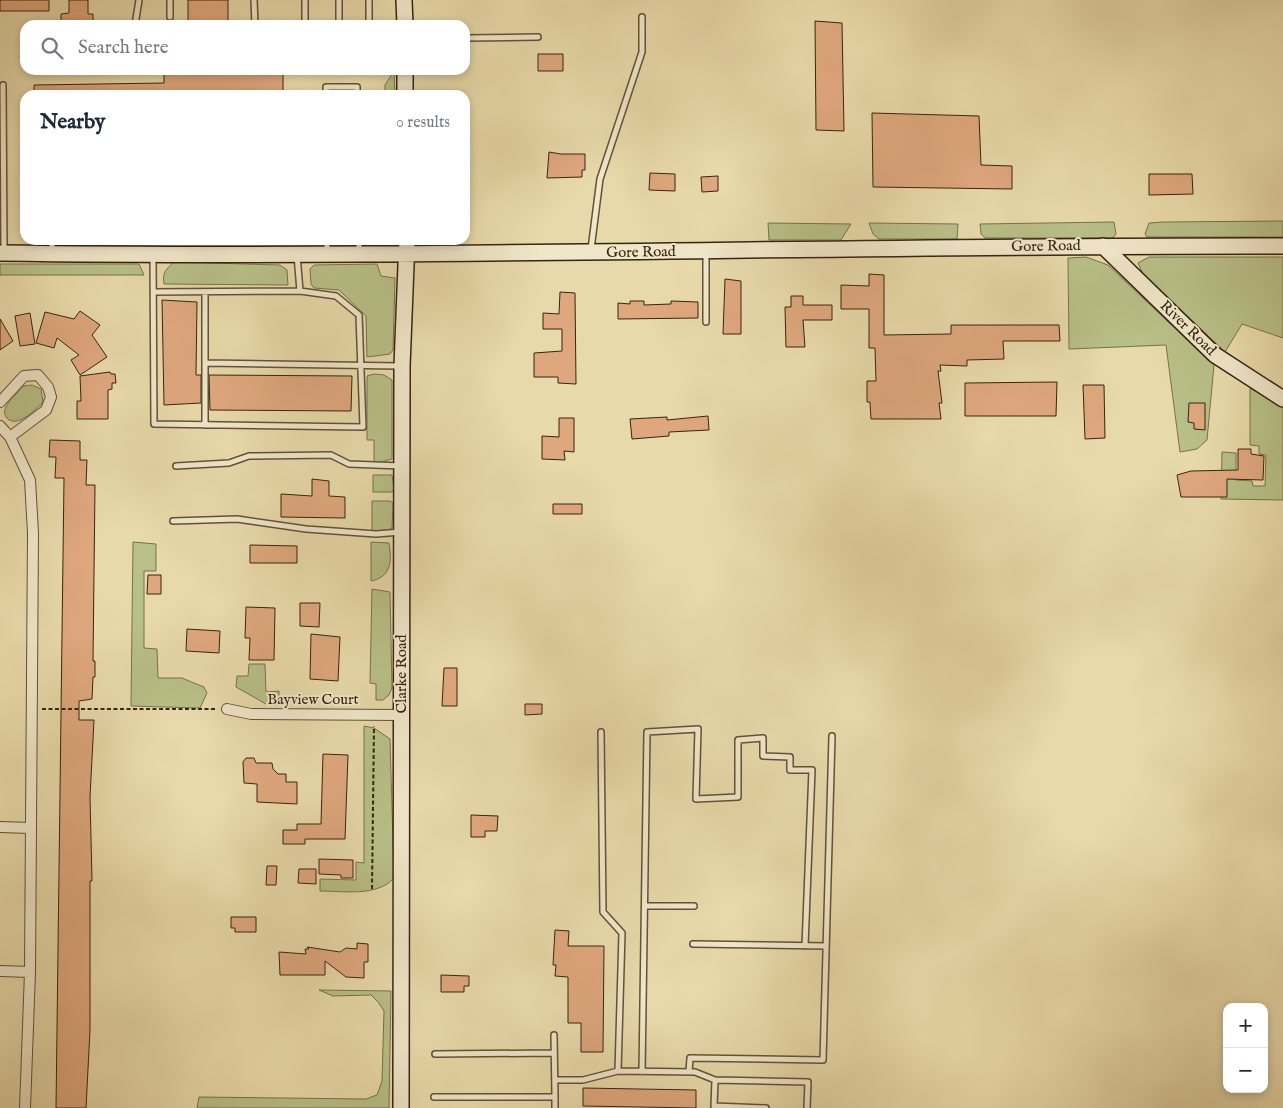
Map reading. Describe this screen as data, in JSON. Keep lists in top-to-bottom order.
{
  "streets": {
    "main road": ["Gore Road", "River Road", "Clarke Road"],
    "street": ["Bayview Court"]
  },
  "crossings": [
    ["Gore Road", "River Road"],
    ["Gore Road", "Clarke Road"],
    ["Clarke Road", "Bayview Court"]
  ],
  "page": {
    "search": "Search here",
    "heading": ["Nearby", "0 results"],
    "map_buttons": ["+", "−"]
  }
}
